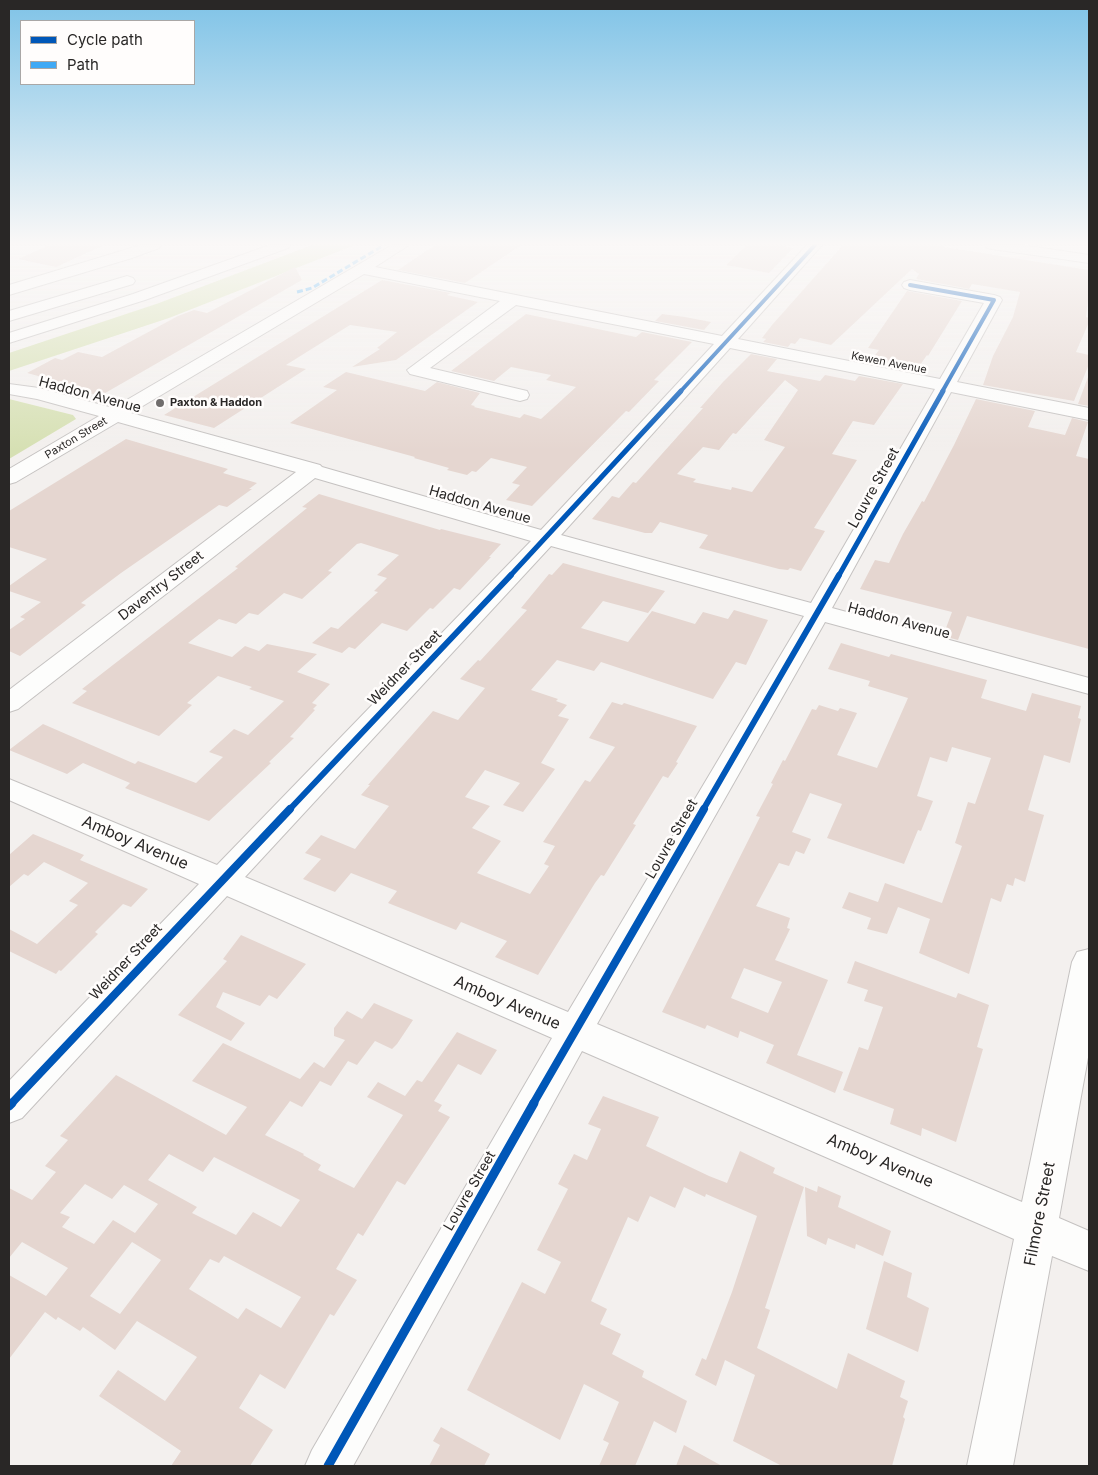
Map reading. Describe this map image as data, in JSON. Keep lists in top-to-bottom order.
{
  "streets": {
    "main road": [
      "Kewen Avenue",
      "Haddon Avenue",
      "Paxton Street",
      "Louvre Street",
      "Daventry Street",
      "Weidner Street",
      "Amboy Avenue",
      "Filmore Street"
    ]
  },
  "crossings": [
    ["Kewen Avenue", "Louvre Street"],
    ["Kewen Avenue", "Weidner Street"],
    ["Haddon Avenue", "Paxton Street"],
    ["Haddon Avenue", "Louvre Street"],
    ["Haddon Avenue", "Daventry Street"],
    ["Haddon Avenue", "Weidner Street"],
    ["Louvre Street", "Amboy Avenue"],
    ["Weidner Street", "Amboy Avenue"],
    ["Amboy Avenue", "Filmore Street"]
  ],
  "places": ["Paxton & Haddon"],
  "legend": ["Cycle path", "Path"]
}
